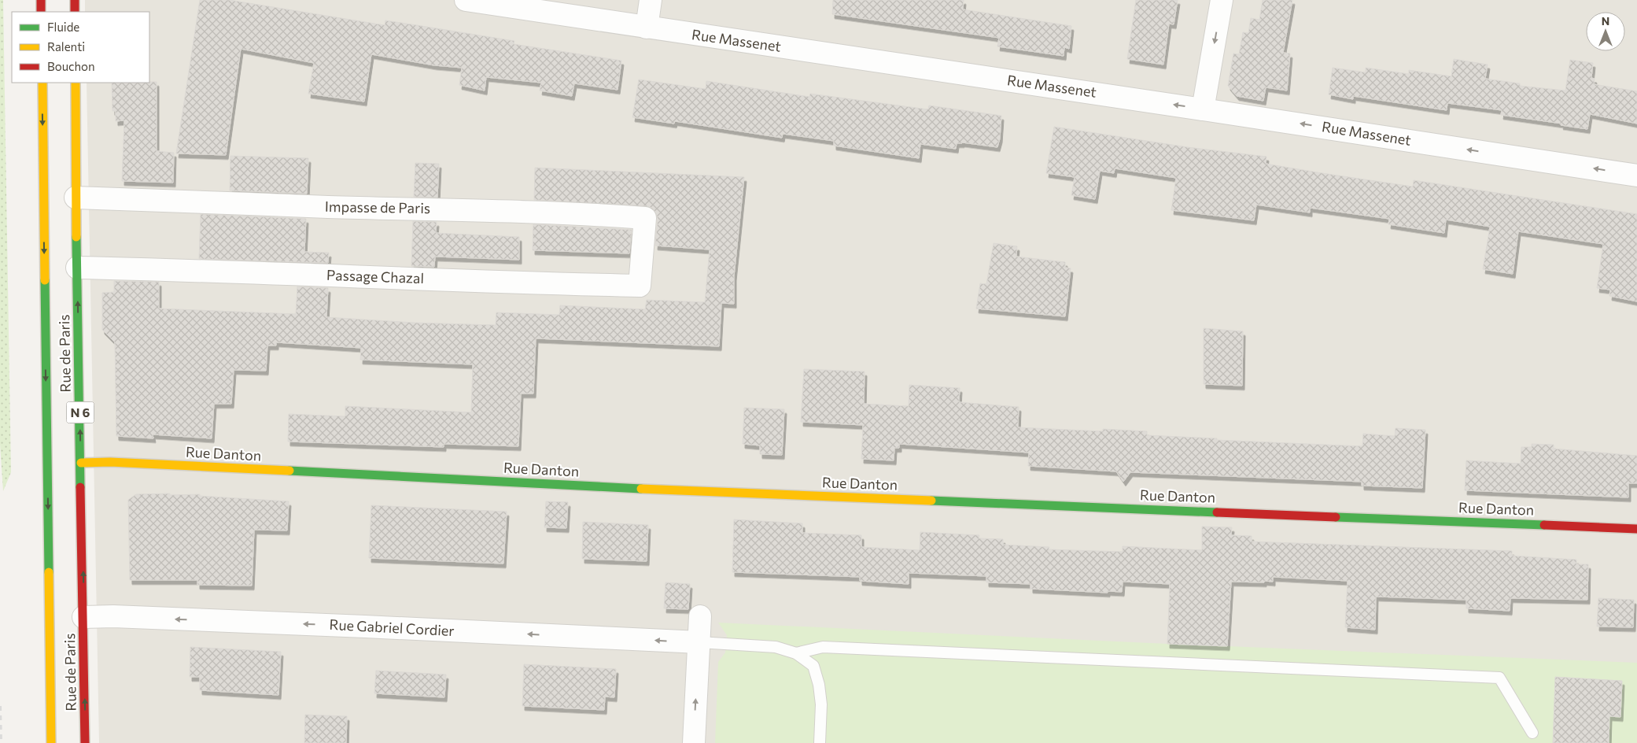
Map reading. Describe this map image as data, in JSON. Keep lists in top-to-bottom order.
{
  "streets": {
    "street": [
      "Rue Massenet",
      "Impasse de Paris",
      "Passage Chazal",
      "Rue de Paris",
      "N 6",
      "Rue Danton",
      "Rue Gabriel Cordier"
    ]
  },
  "crossings": [
    ["Impasse de Paris", "Passage Chazal"],
    ["Impasse de Paris", "Rue de Paris"],
    ["Passage Chazal", "Rue de Paris"],
    ["Rue de Paris", "Rue Danton"],
    ["Rue de Paris", "Rue Gabriel Cordier"]
  ],
  "one_way": ["Rue Massenet", "Rue Gabriel Cordier"],
  "legend": ["Fluide", "Ralenti", "Bouchon"],
  "north": "top"
}
